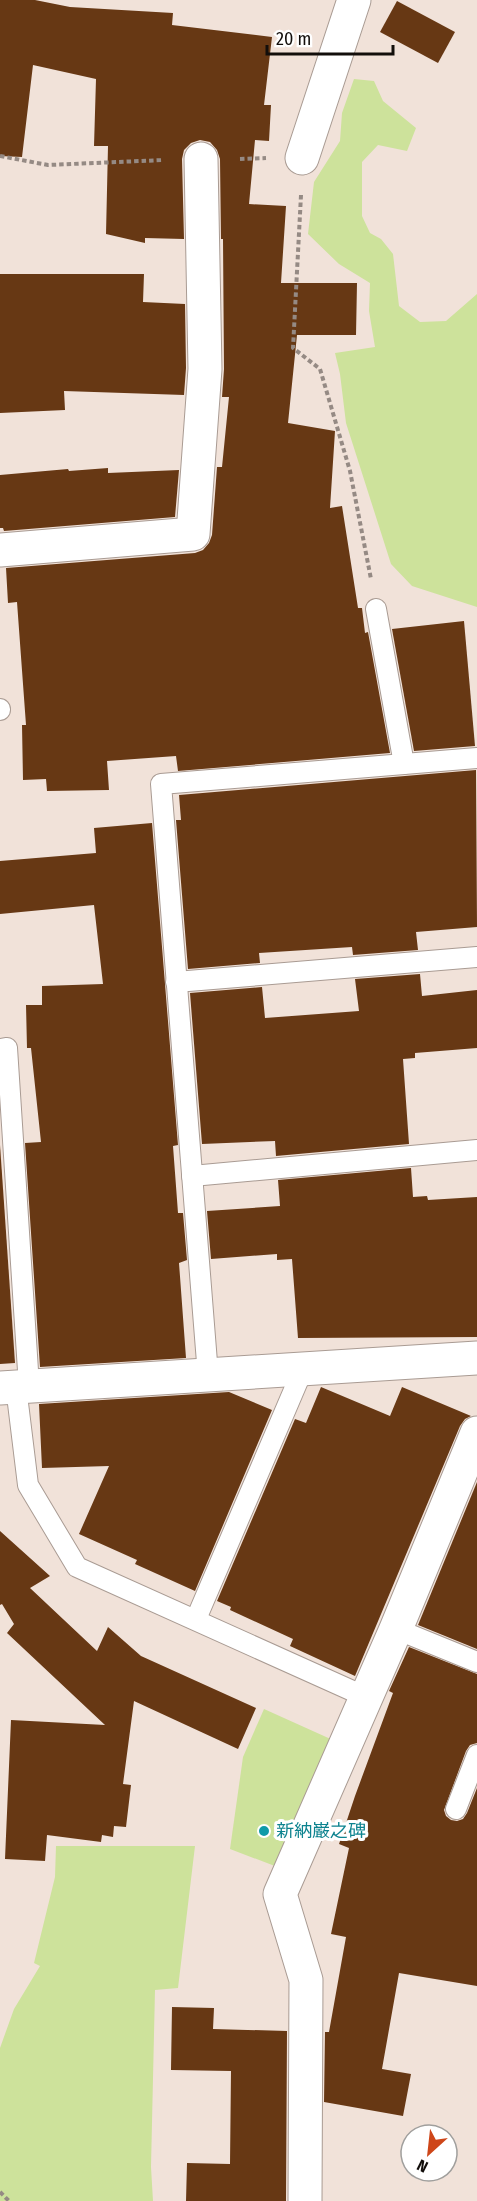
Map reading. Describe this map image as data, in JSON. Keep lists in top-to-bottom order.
{
  "places": ["新納巌之碑"],
  "scale_bar": "20 m",
  "north": "bottom left"
}
